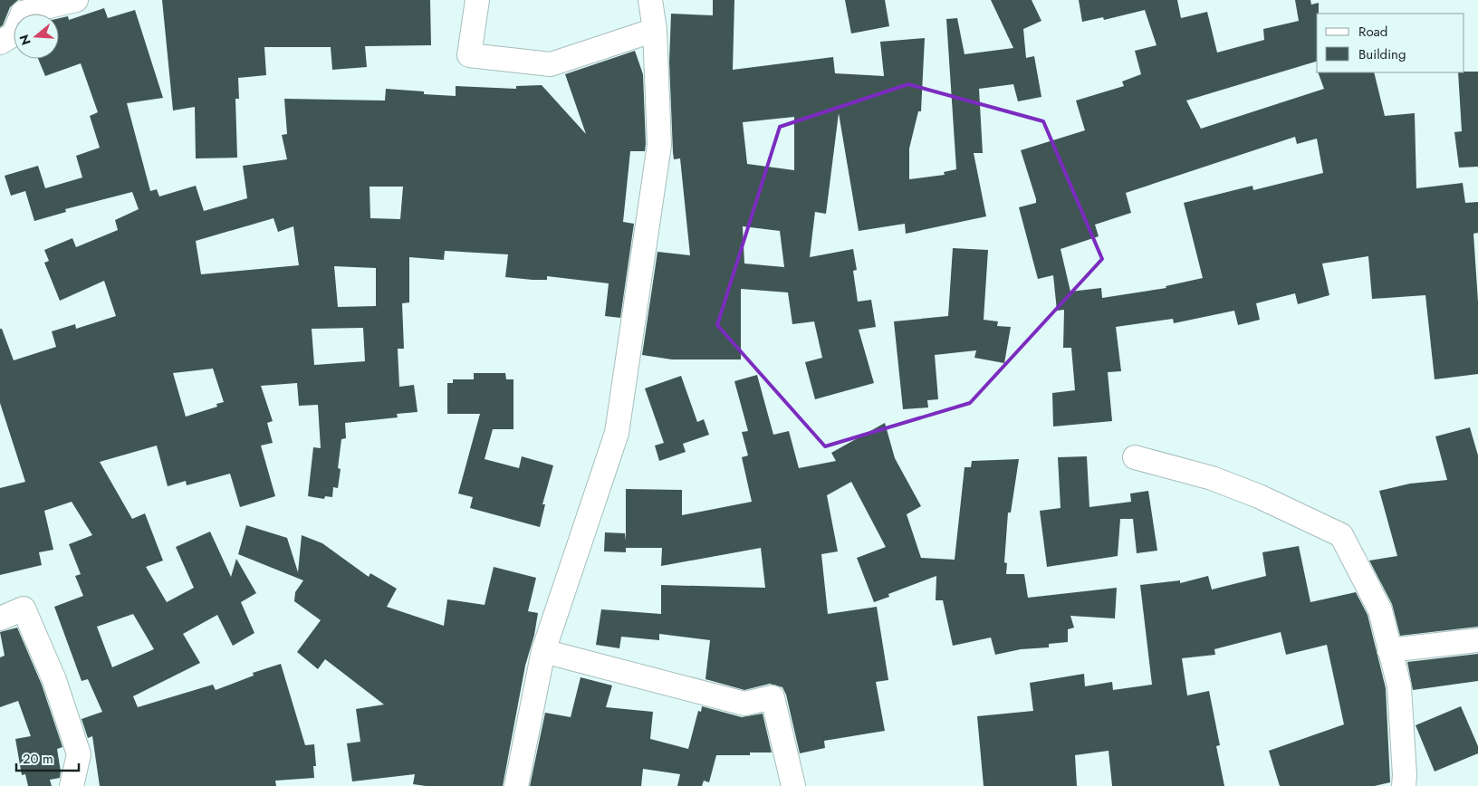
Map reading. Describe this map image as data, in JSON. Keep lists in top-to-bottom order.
{
  "legend": ["Road", "Building"],
  "scale_bar": "20 m",
  "north": "left"
}
